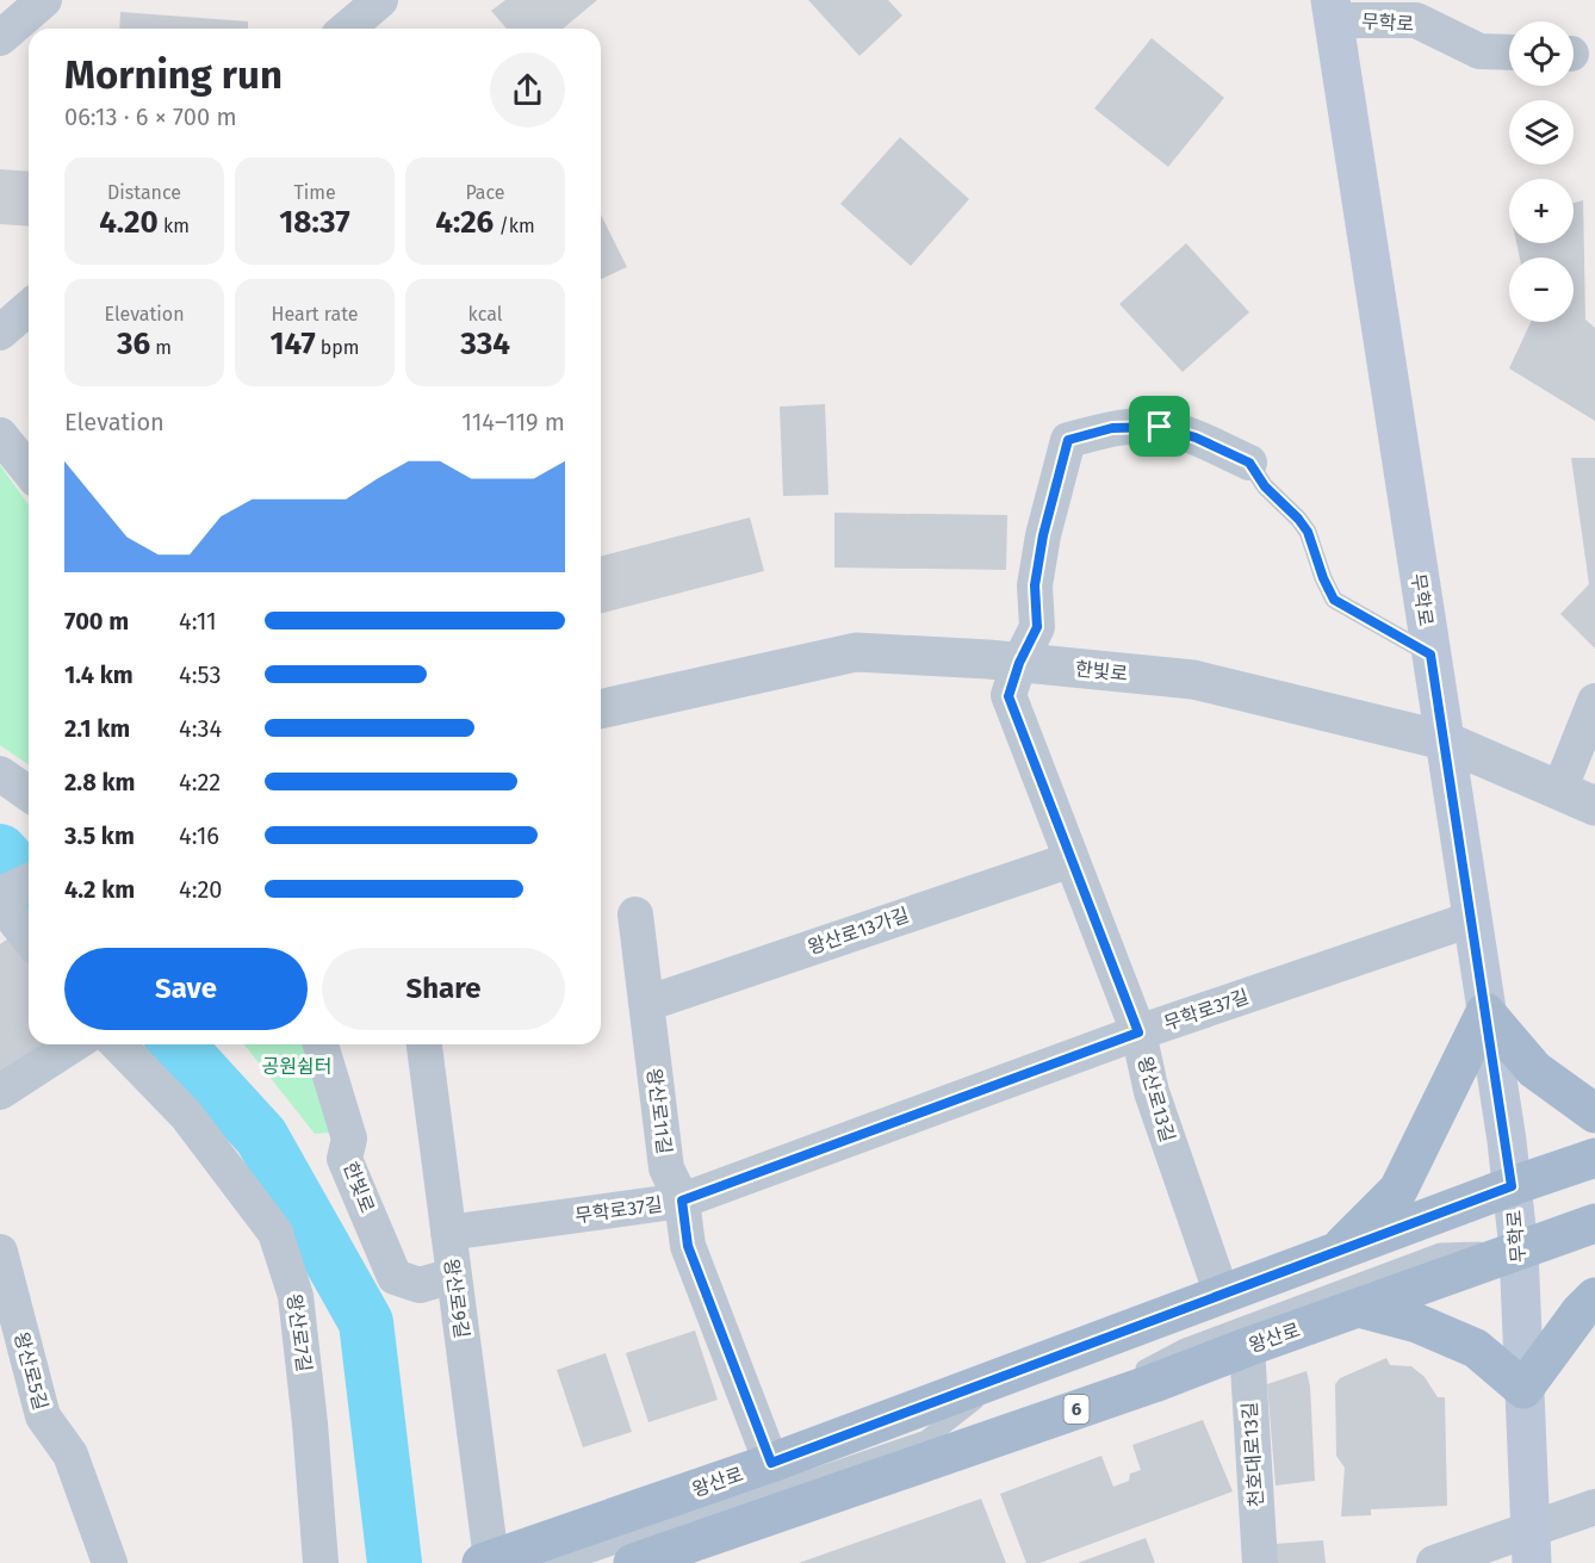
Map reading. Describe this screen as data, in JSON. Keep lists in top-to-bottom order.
{
  "streets": {
    "main road": ["무학로", "왕산로", "6"],
    "street": [
      "한빛로",
      "왕산로13가길",
      "무학로37길",
      "왕산로13길",
      "왕산로11길",
      "왕산로9길",
      "왕산로7길",
      "왕산로5길",
      "천호대로13길"
    ]
  },
  "crossings": [
    ["무학로", "한빛로"],
    ["무학로", "무학로37길"],
    ["무학로", "왕산로"],
    ["한빛로", "왕산로13길"],
    ["한빛로", "왕산로9길"],
    ["왕산로13가길", "왕산로13길"],
    ["왕산로13가길", "왕산로11길"],
    ["무학로37길", "왕산로13길"],
    ["무학로37길", "왕산로11길"],
    ["무학로37길", "왕산로9길"],
    ["왕산로13길", "왕산로"],
    ["왕산로11길", "왕산로"],
    ["왕산로9길", "왕산로"],
    ["왕산로", "천호대로13길"]
  ],
  "parks": ["공원쉼터"],
  "page": {
    "map_buttons": ["+", "−"],
    "heading": ["Morning run", "06:13 · 6 × 700 m"],
    "stats": [
      ["Distance", "4.20 km"],
      ["Time", "18:37"],
      ["Pace", "4:26 /km"],
      ["Elevation", "36 m"],
      ["Heart rate", "147 bpm"],
      ["kcal", "334"]
    ],
    "chart": ["Elevation", "114–119 m"],
    "list": [
      {
        "name": "700 m",
        "note": "4:11"
      },
      {
        "name": "1.4 km",
        "note": "4:53"
      },
      {
        "name": "2.1 km",
        "note": "4:34"
      },
      {
        "name": "2.8 km",
        "note": "4:22"
      },
      {
        "name": "3.5 km",
        "note": "4:16"
      },
      {
        "name": "4.2 km",
        "note": "4:20"
      }
    ],
    "buttons": ["Save", "Share"]
  }
}
